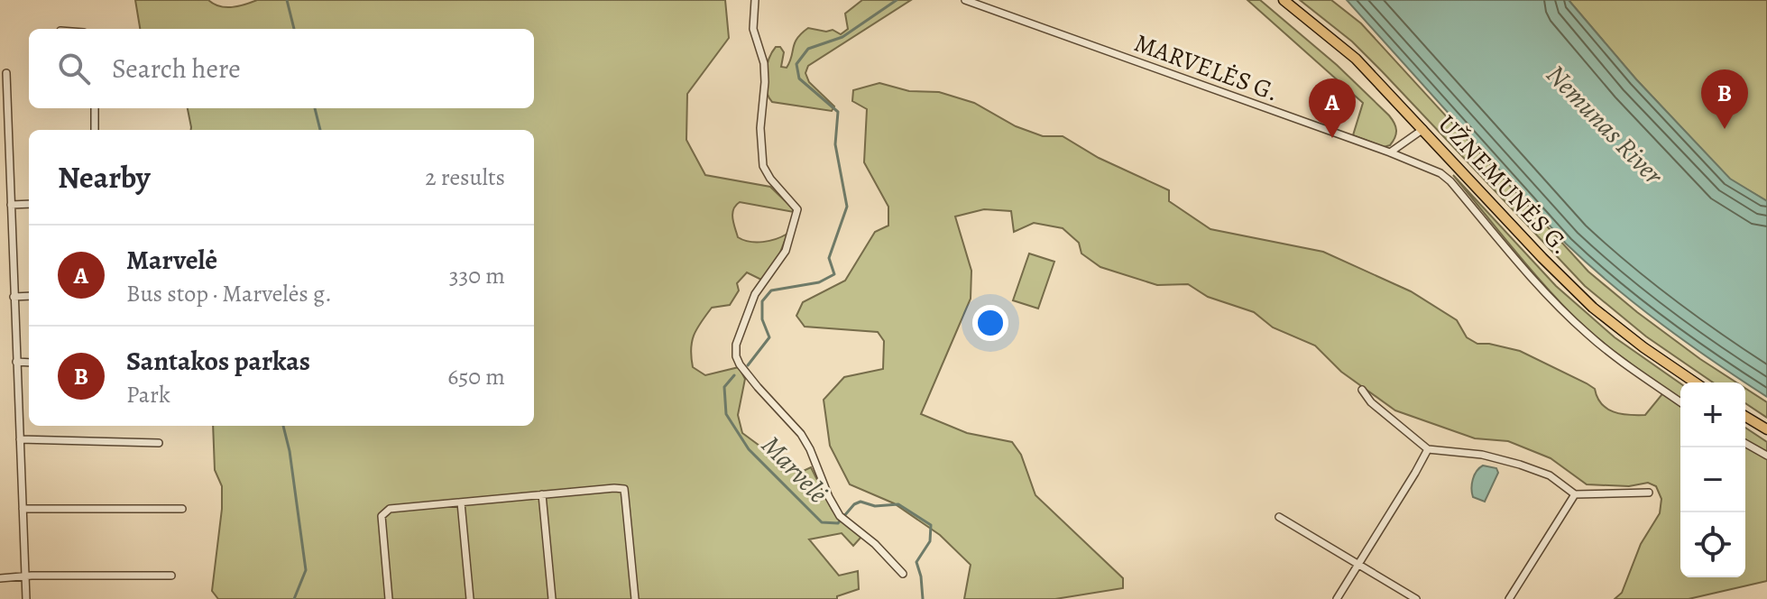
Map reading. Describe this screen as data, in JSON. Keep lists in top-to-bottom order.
{
  "streets": {
    "main road": ["UŽNEMUNĖS G."],
    "street": ["MARVELĖS G."]
  },
  "water": ["Nemunas River", "Marvelė"],
  "page": {
    "search": "Search here",
    "pins": ["B", "A"],
    "heading": ["Nearby", "2 results"],
    "list": [
      {
        "mark": "A",
        "name": "Marvelė",
        "note": "Bus stop · Marvelės g.",
        "value": "330 m"
      },
      {
        "mark": "B",
        "name": "Santakos parkas",
        "note": "Park",
        "value": "650 m"
      }
    ],
    "map_buttons": ["+", "−"]
  }
}
